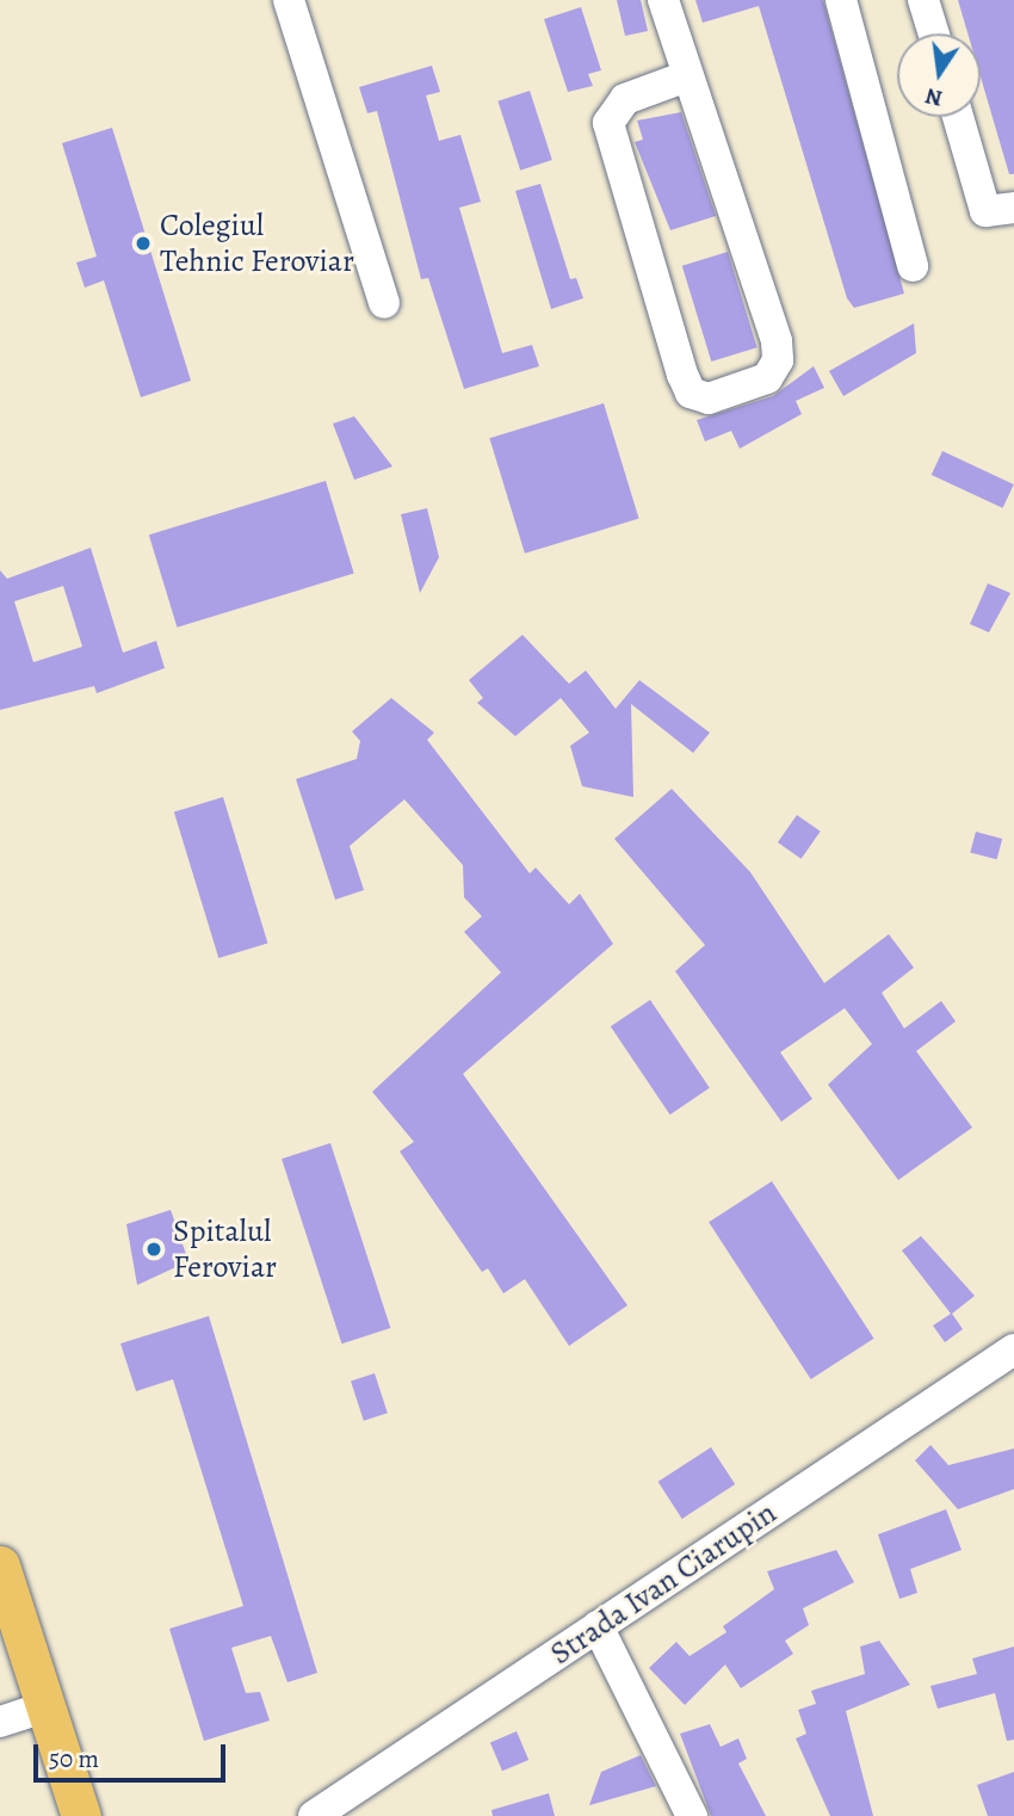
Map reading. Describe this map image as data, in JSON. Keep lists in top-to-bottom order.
{
  "streets": {
    "street": ["Strada Ivan Ciarupin"]
  },
  "places": ["Colegiul Tehnic Feroviar", "Spitalul Feroviar"],
  "scale_bar": "50 m",
  "north": "bottom"
}
